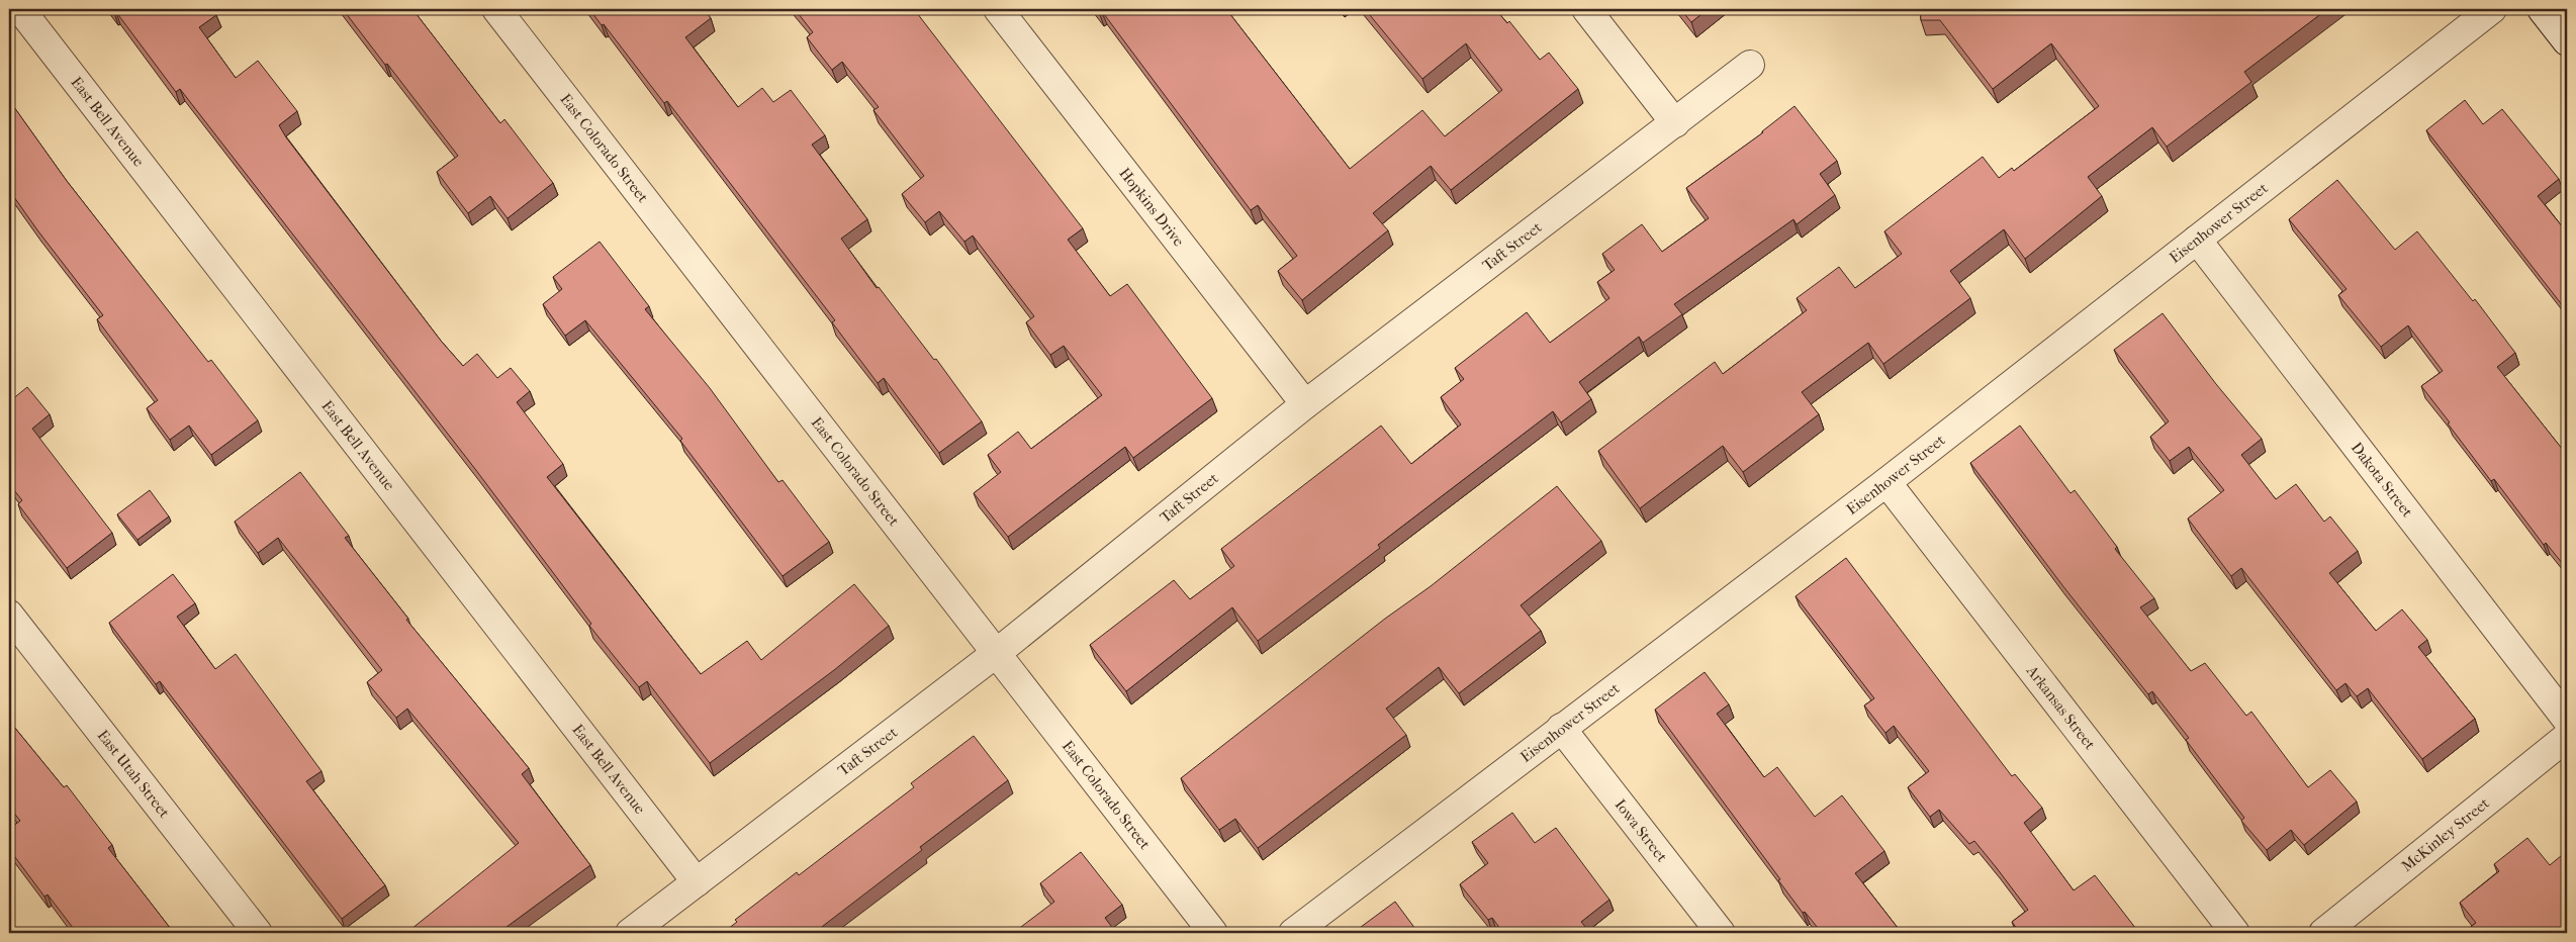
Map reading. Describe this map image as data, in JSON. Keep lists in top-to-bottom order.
{
  "streets": {
    "street": [
      "East Bell Avenue",
      "East Colorado Street",
      "Hopkins Drive",
      "Eisenhower Street",
      "Taft Street",
      "Dakota Street",
      "Arkansas Street",
      "East Utah Street",
      "Iowa Street",
      "McKinley Street"
    ]
  },
  "crossings": [
    ["East Bell Avenue", "Taft Street"],
    ["East Colorado Street", "Taft Street"],
    ["Hopkins Drive", "Taft Street"],
    ["Eisenhower Street", "Dakota Street"],
    ["Eisenhower Street", "Arkansas Street"],
    ["Eisenhower Street", "Iowa Street"]
  ]
}
